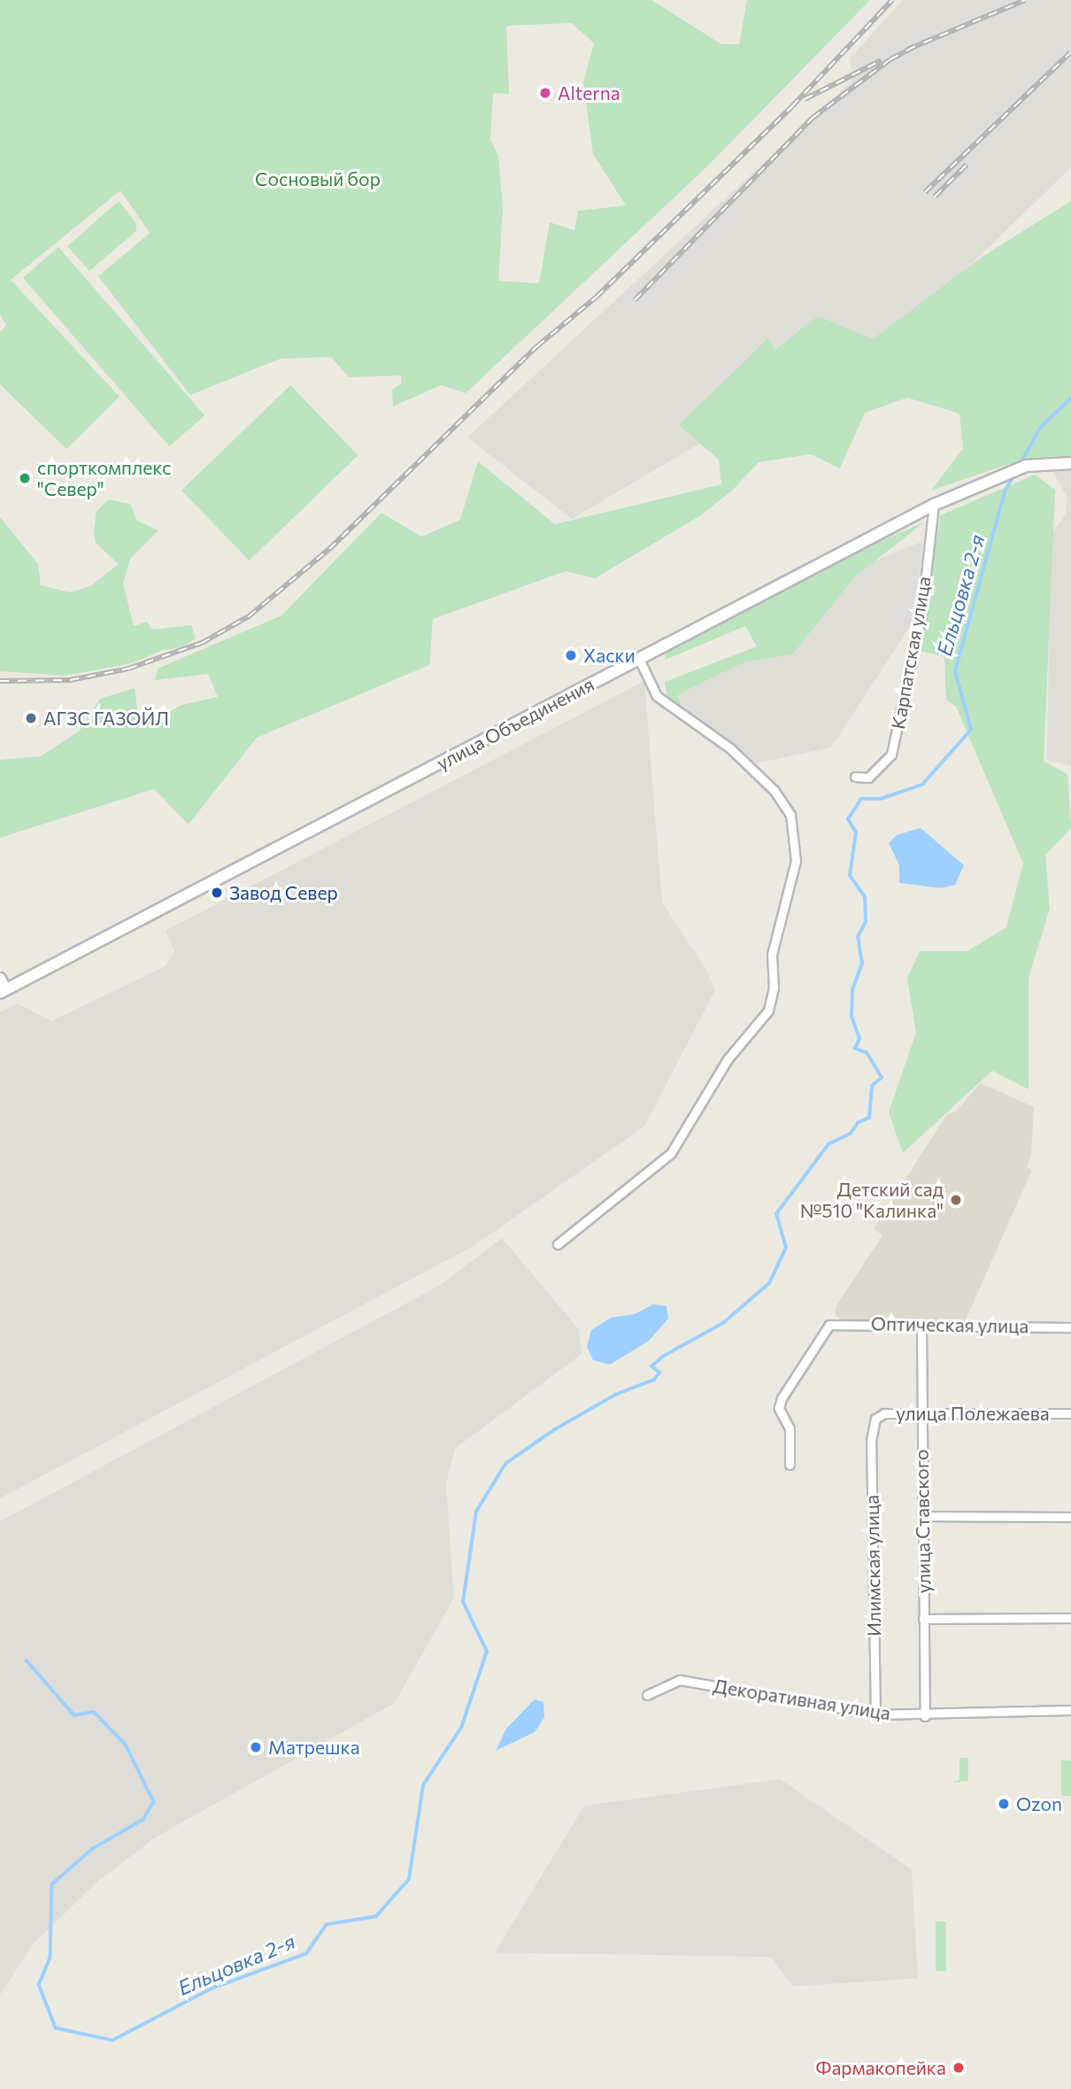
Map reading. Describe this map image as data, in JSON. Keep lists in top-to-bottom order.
{
  "streets": {
    "main road": ["улица Объединения"],
    "street": [
      "Карпатская улица",
      "Оптическая улица",
      "улица Полежаева",
      "улица Ставского",
      "Илимская улица",
      "Декоративная улица"
    ]
  },
  "crossings": [
    ["Карпатская улица", "улица Объединения"],
    ["Оптическая улица", "улица Ставского"],
    ["улица Полежаева", "улица Ставского"],
    ["улица Полежаева", "Илимская улица"],
    ["улица Ставского", "Декоративная улица"],
    ["Илимская улица", "Декоративная улица"]
  ],
  "water": ["Ельцовка 2-я"],
  "parks": ["Сосновый бор"],
  "places": [
    "Alterna",
    "спорткомплекс \"Север\"",
    "Хаски",
    "АГЗС ГАЗОЙЛ",
    "Завод Север",
    "Детский сад №510 \"Калинка\"",
    "Матрешка",
    "Ozon",
    "Фармакопейка"
  ]
}
